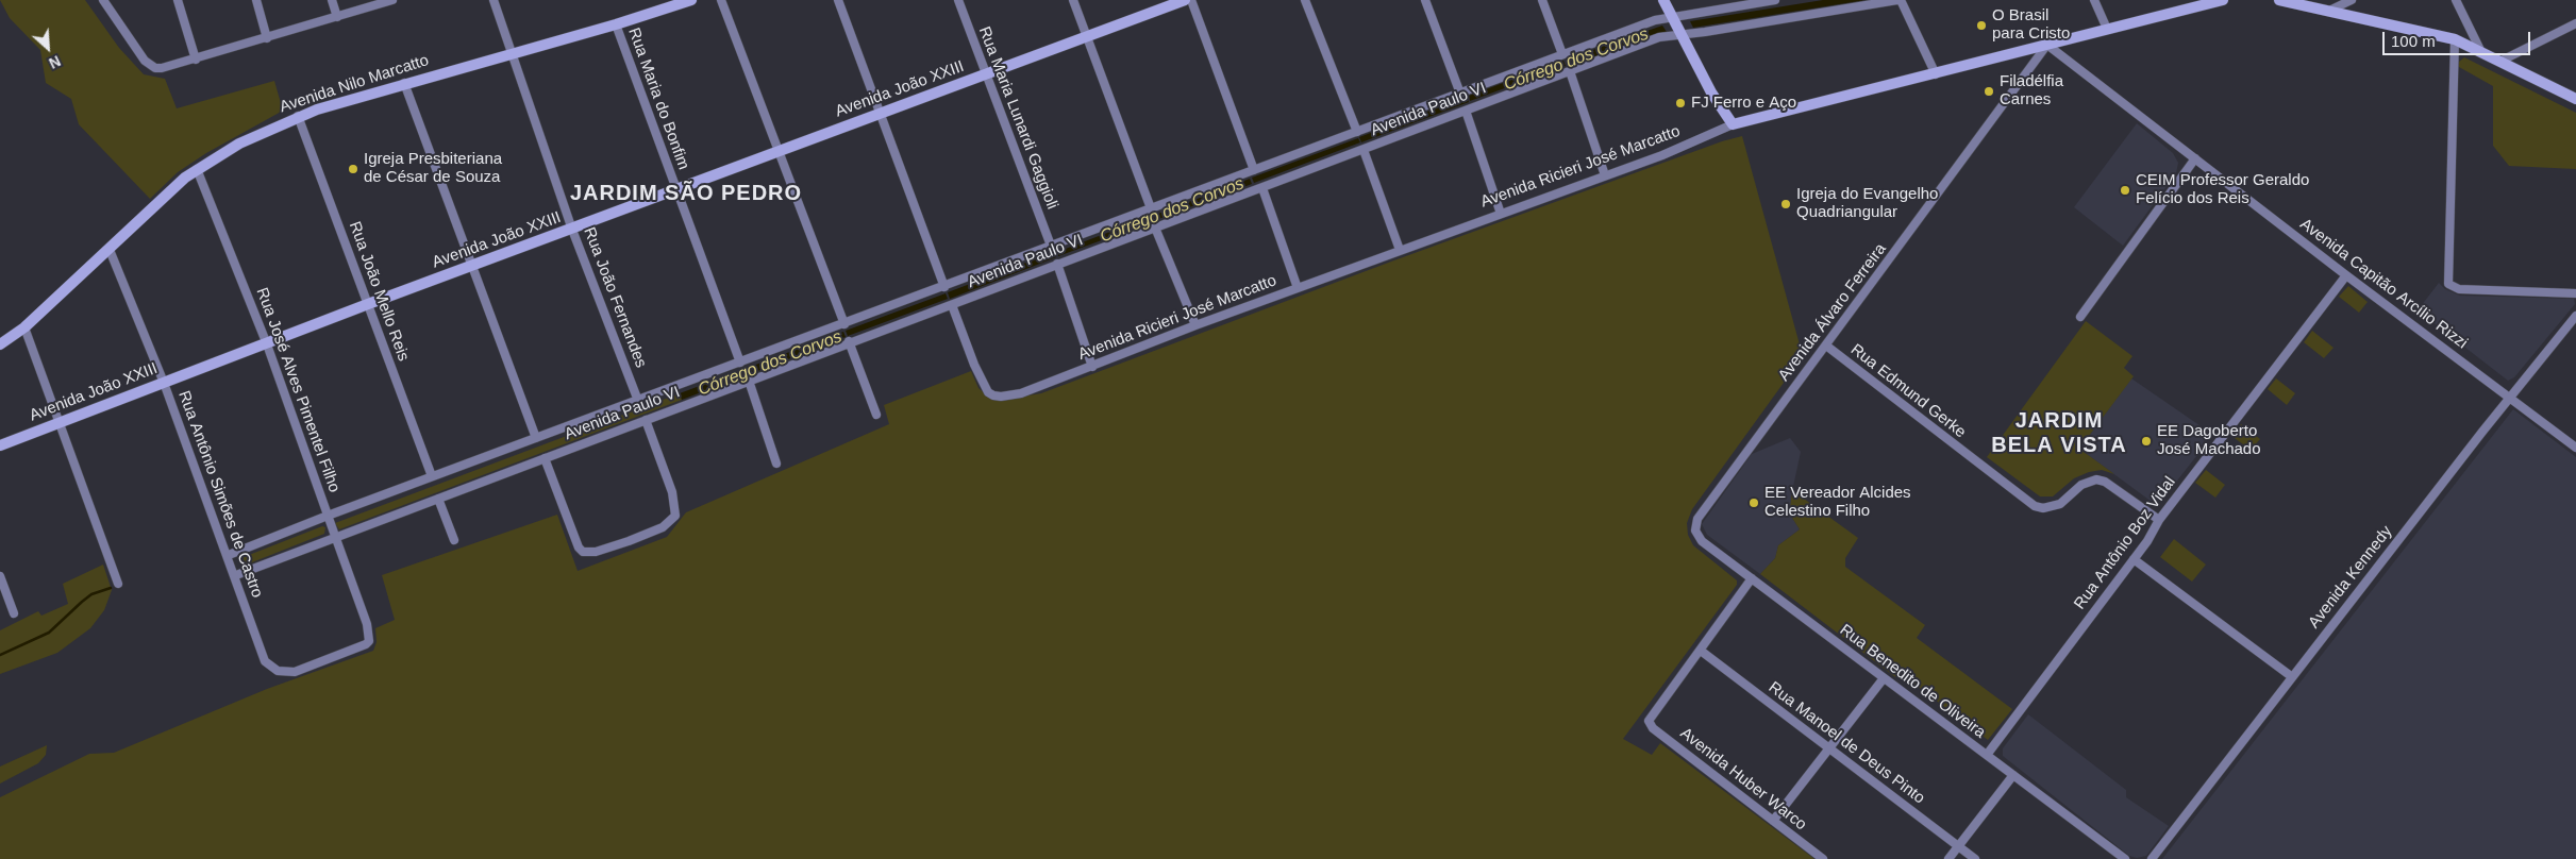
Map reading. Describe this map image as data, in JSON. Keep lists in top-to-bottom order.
{
  "streets": {
    "street": [
      "Avenida Nilo Marcatto",
      "Avenida João XXIII",
      "Rua Maria do Bonfim",
      "Avenida Paulo VI",
      "Rua Maria Lunardi Gaggioli",
      "Avenida Ricieri José Marcatto",
      "Avenida Capitão Arcílio Rizzi",
      "Rua João Mello Reis",
      "Rua João Fernandes",
      "Avenida Álvaro Ferreira",
      "Rua José Alves Pimentel Filho",
      "Rua Edmund Gerke",
      "Rua Antônio Simões de Castro",
      "Rua Antônio Boz Vidal",
      "Avenida Kennedy",
      "Rua Benedito de Oliveira",
      "Rua Manoel de Deus Pinto",
      "Avenida Huber Warco"
    ]
  },
  "crossings": [
    ["Avenida Nilo Marcatto", "Rua Maria do Bonfim"],
    ["Avenida Nilo Marcatto", "Rua João Mello Reis"],
    ["Avenida Nilo Marcatto", "Rua João Fernandes"],
    ["Avenida Nilo Marcatto", "Rua José Alves Pimentel Filho"],
    ["Avenida Nilo Marcatto", "Rua Antônio Simões de Castro"],
    ["Avenida João XXIII", "Rua Maria do Bonfim"],
    ["Avenida João XXIII", "Rua Maria Lunardi Gaggioli"],
    ["Avenida João XXIII", "Rua João Mello Reis"],
    ["Avenida João XXIII", "Rua João Fernandes"],
    ["Avenida João XXIII", "Rua José Alves Pimentel Filho"],
    ["Avenida João XXIII", "Rua Antônio Simões de Castro"],
    ["Rua Maria do Bonfim", "Avenida Paulo VI"],
    ["Avenida Paulo VI", "Rua Maria Lunardi Gaggioli"],
    ["Avenida Paulo VI", "Avenida Ricieri José Marcatto"],
    ["Avenida Paulo VI", "Rua João Mello Reis"],
    ["Avenida Paulo VI", "Rua João Fernandes"],
    ["Avenida Paulo VI", "Rua José Alves Pimentel Filho"],
    ["Avenida Paulo VI", "Rua Antônio Simões de Castro"],
    ["Avenida Ricieri José Marcatto", "Avenida Capitão Arcílio Rizzi"],
    ["Avenida Ricieri José Marcatto", "Avenida Álvaro Ferreira"],
    ["Avenida Capitão Arcílio Rizzi", "Avenida Álvaro Ferreira"],
    ["Avenida Capitão Arcílio Rizzi", "Rua Antônio Boz Vidal"],
    ["Avenida Capitão Arcílio Rizzi", "Avenida Kennedy"],
    ["Avenida Álvaro Ferreira", "Rua Edmund Gerke"],
    ["Avenida Álvaro Ferreira", "Rua Benedito de Oliveira"],
    ["Rua José Alves Pimentel Filho", "Rua Antônio Simões de Castro"],
    ["Rua Edmund Gerke", "Rua Antônio Boz Vidal"],
    ["Rua Antônio Boz Vidal", "Rua Benedito de Oliveira"],
    ["Rua Manoel de Deus Pinto", "Avenida Huber Warco"]
  ],
  "districts": ["JARDIM SÃO PEDRO", "JARDIM BELA VISTA"],
  "water": ["Córrego dos Corvos"],
  "places": [
    "O Brasil para Cristo",
    "Filadélfia Carnes",
    "FJ Ferro e Aço",
    "Igreja Presbiteriana de César de Souza",
    "CEIM Professor Geraldo Felício dos Reis",
    "Igreja do Evangelho Quadriangular",
    "EE Dagoberto José Machado",
    "EE Vereador Alcides Celestino Filho"
  ],
  "scale_bar": "100 m",
  "north": "bottom right"
}
